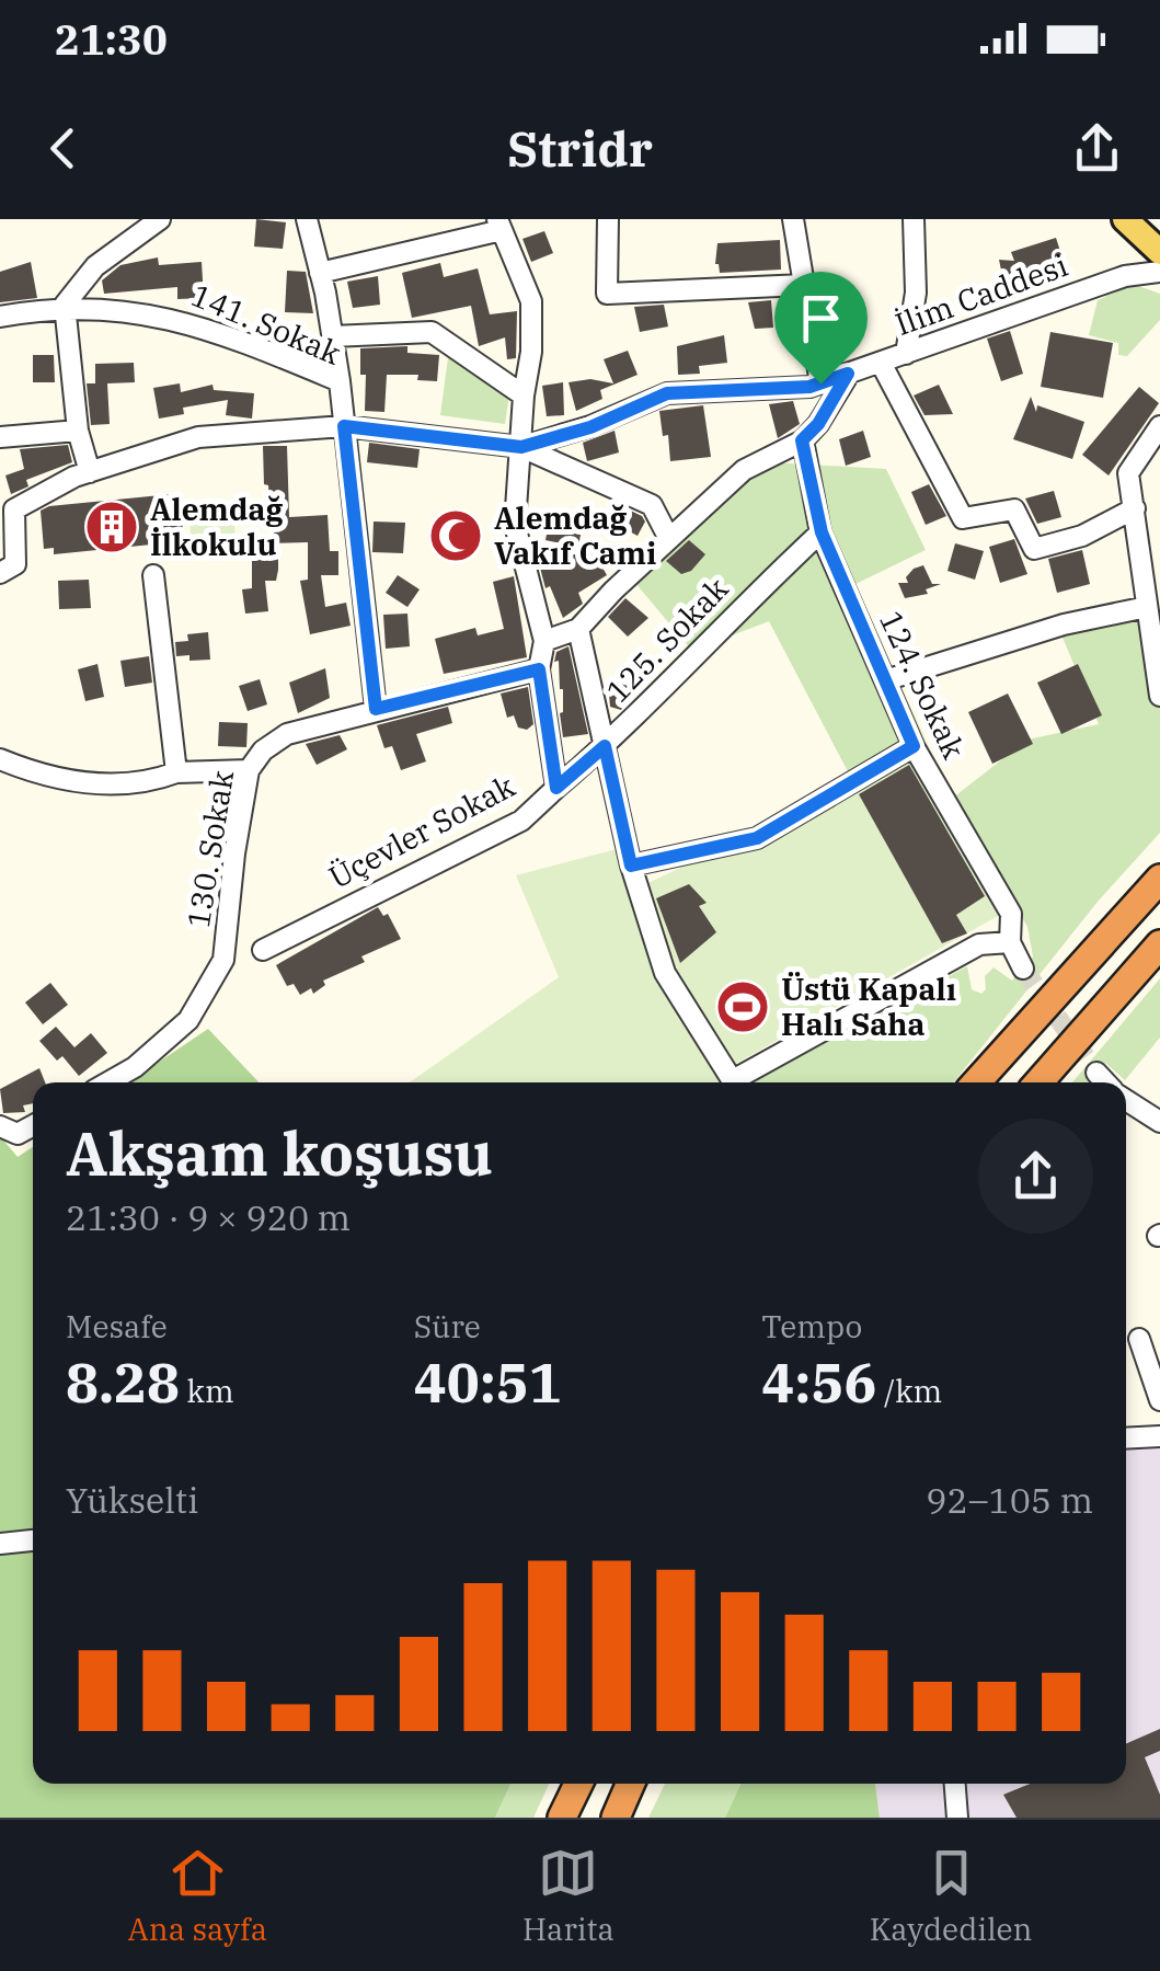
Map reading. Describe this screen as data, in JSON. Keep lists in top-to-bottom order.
{
  "streets": {
    "street": [
      "İlim Caddesi",
      "141. Sokak",
      "125. Sokak",
      "124. Sokak",
      "Üçevler Sokak",
      "130. Sokak"
    ]
  },
  "crossings": [
    ["İlim Caddesi", "141. Sokak"],
    ["141. Sokak", "130. Sokak"],
    ["125. Sokak", "124. Sokak"],
    ["125. Sokak", "Üçevler Sokak"],
    ["Üçevler Sokak", "130. Sokak"]
  ],
  "places": {
    "building": ["Alemdağ İlkokulu"],
    "mosque": ["Alemdağ Vakıf Cami"],
    "sports": ["Üstü Kapalı Halı Saha"]
  },
  "page": {
    "status": "21:30",
    "header": "Stridr",
    "heading": ["Akşam koşusu", "21:30 · 9 × 920 m"],
    "stats": [
      ["Mesafe", "8.28 km"],
      ["Süre", "40:51"],
      ["Tempo", "4:56 /km"]
    ],
    "chart": ["Yükselti", "92–105 m"],
    "tabs": ["Ana sayfa", "Harita", "Kaydedilen"]
  }
}
